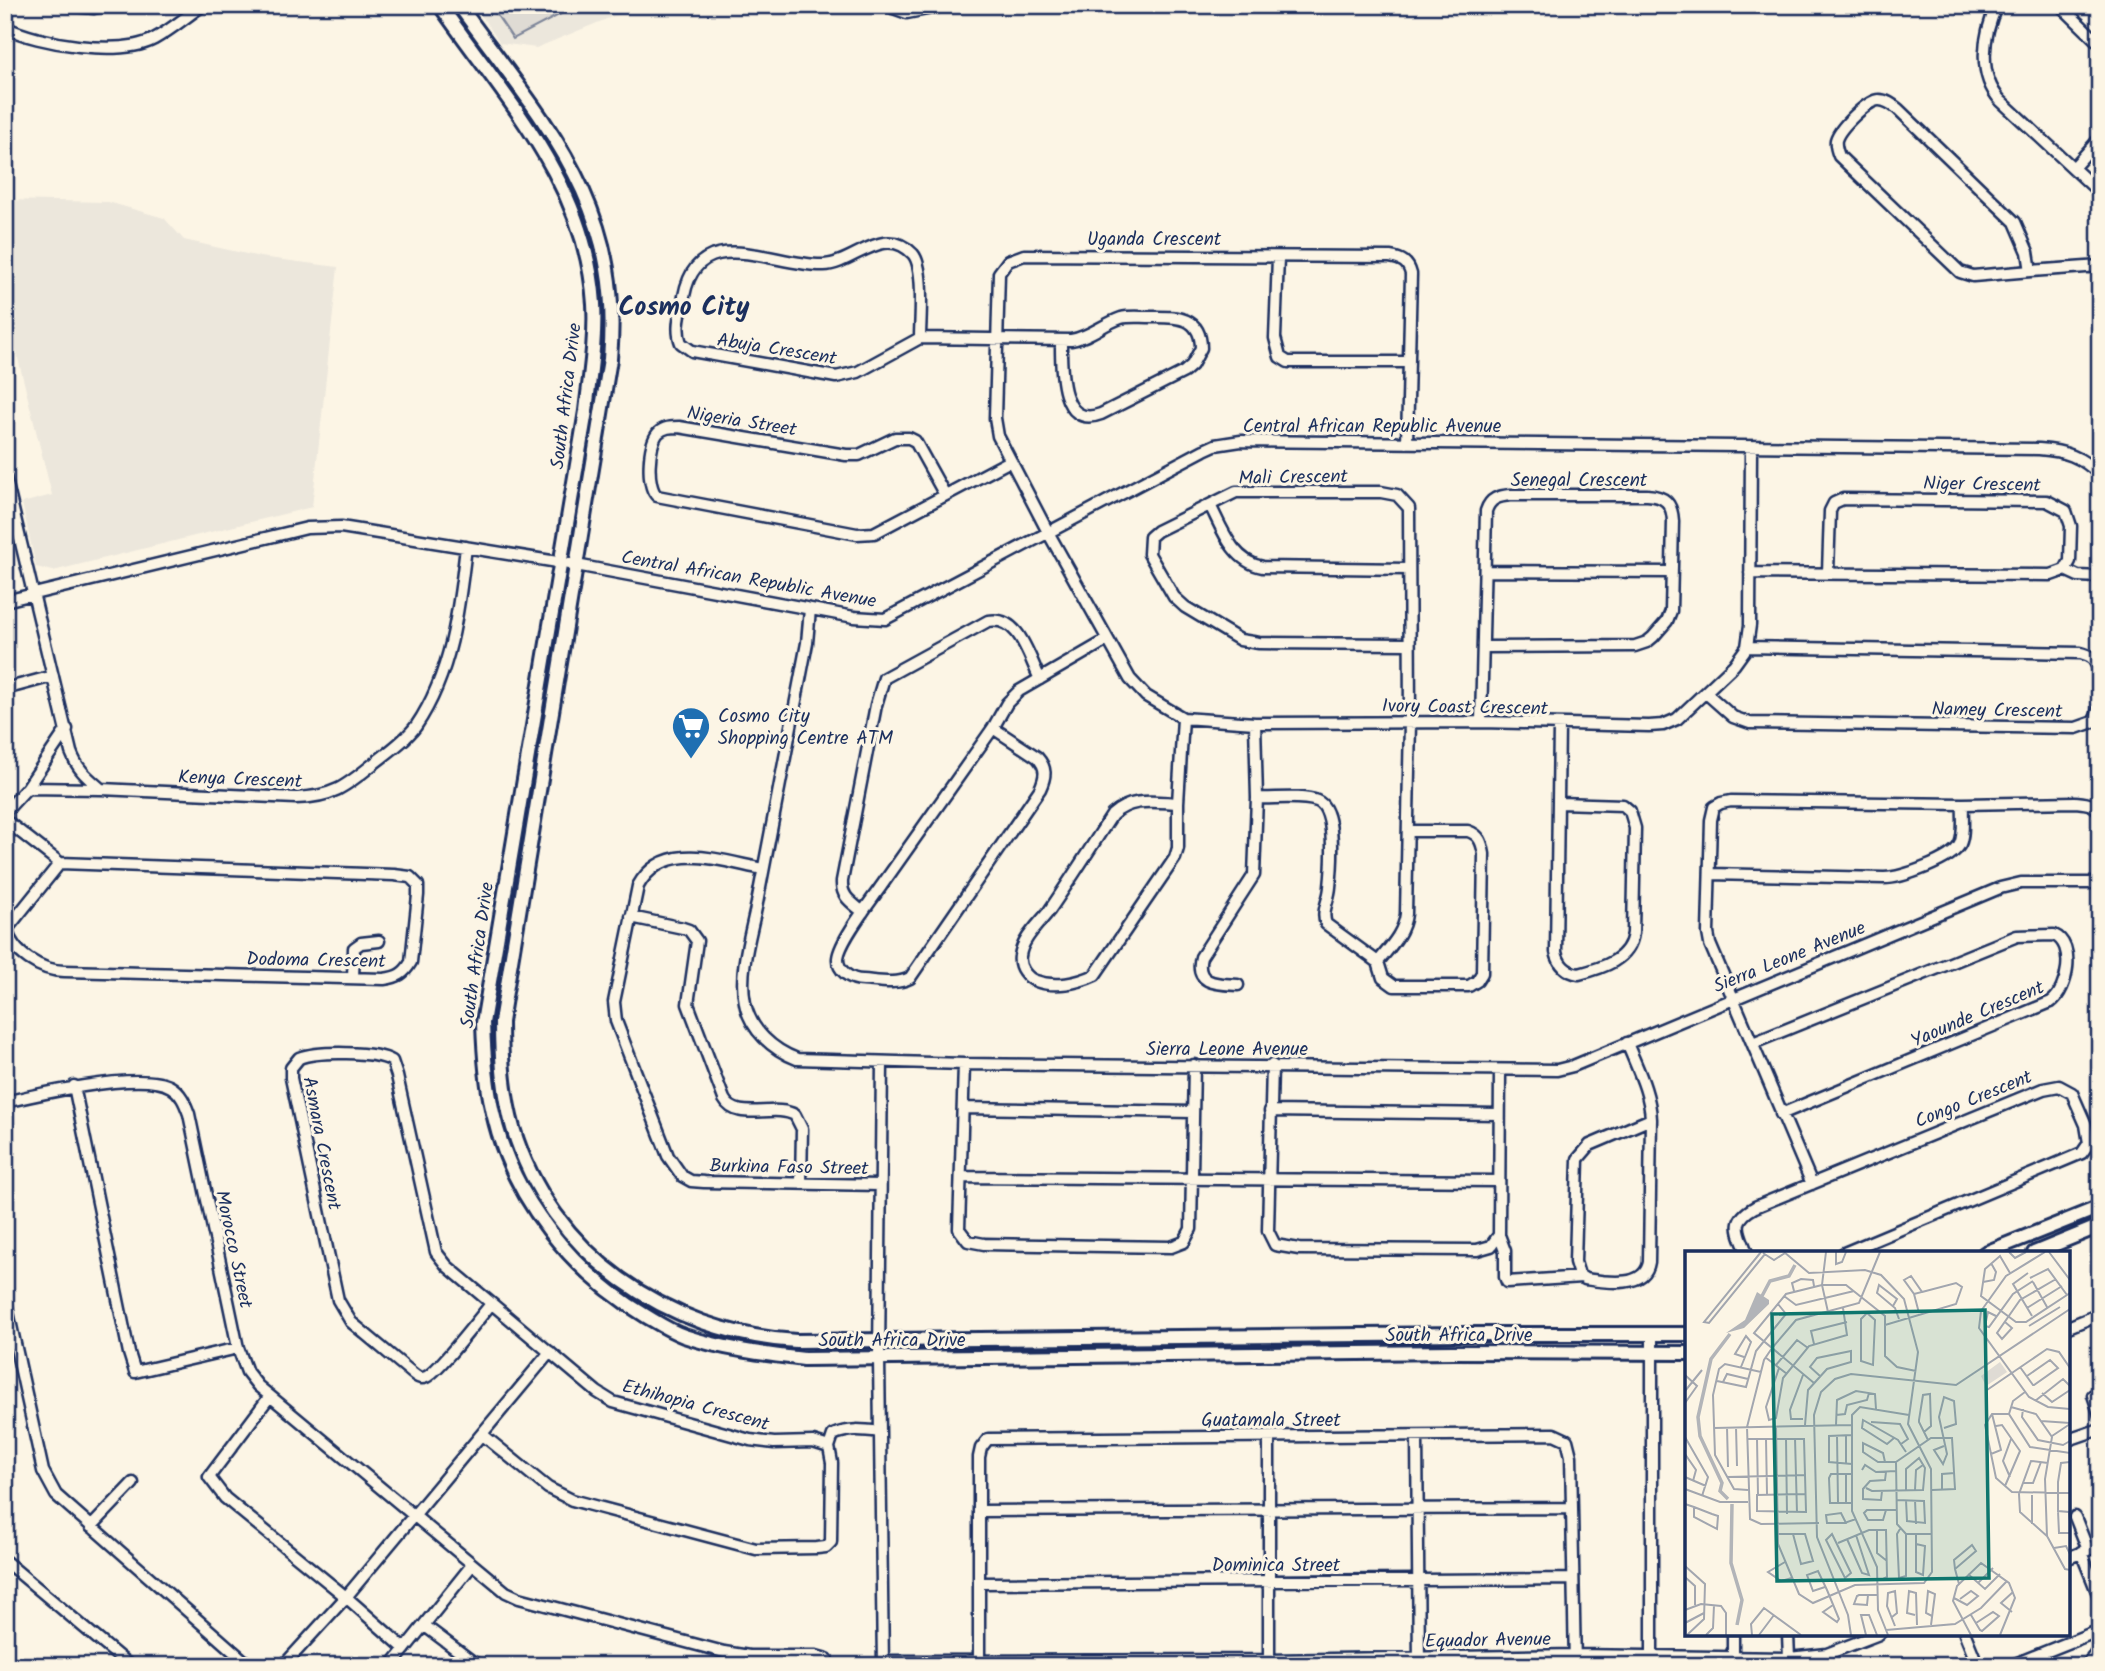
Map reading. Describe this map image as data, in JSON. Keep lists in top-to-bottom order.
{
  "streets": {
    "street": [
      "Uganda Crescent",
      "Abuja Crescent",
      "South Africa Drive",
      "Nigeria Street",
      "Central African Republic Avenue",
      "Mali Crescent",
      "Senegal Crescent",
      "Niger Crescent",
      "Ivory Coast Crescent",
      "Namey Crescent",
      "Kenya Crescent",
      "Sierra Leone Avenue",
      "Dodoma Crescent",
      "Yaounde Crescent",
      "Congo Crescent",
      "Asmara Crescent",
      "Burkina Faso Street",
      "Morocco Street",
      "Ethihopia Crescent",
      "Guatamala Street",
      "Dominica Street",
      "Equador Avenue"
    ]
  },
  "crossings": [
    ["Uganda Crescent", "Abuja Crescent"],
    ["Uganda Crescent", "Nigeria Street"],
    ["Uganda Crescent", "Central African Republic Avenue"],
    ["Uganda Crescent", "Ivory Coast Crescent"],
    ["South Africa Drive", "Central African Republic Avenue"],
    ["Central African Republic Avenue", "Ivory Coast Crescent"],
    ["Central African Republic Avenue", "Kenya Crescent"],
    ["Central African Republic Avenue", "Sierra Leone Avenue"],
    ["Mali Crescent", "Ivory Coast Crescent"],
    ["Senegal Crescent", "Ivory Coast Crescent"],
    ["Ivory Coast Crescent", "Namey Crescent"],
    ["Sierra Leone Avenue", "Burkina Faso Street"],
    ["Asmara Crescent", "Ethihopia Crescent"],
    ["Guatamala Street", "Dominica Street"],
    ["Guatamala Street", "Equador Avenue"]
  ],
  "districts": ["Cosmo City"],
  "places": {
    "supermarket": ["Cosmo City Shopping Centre ATM"]
  }
}
